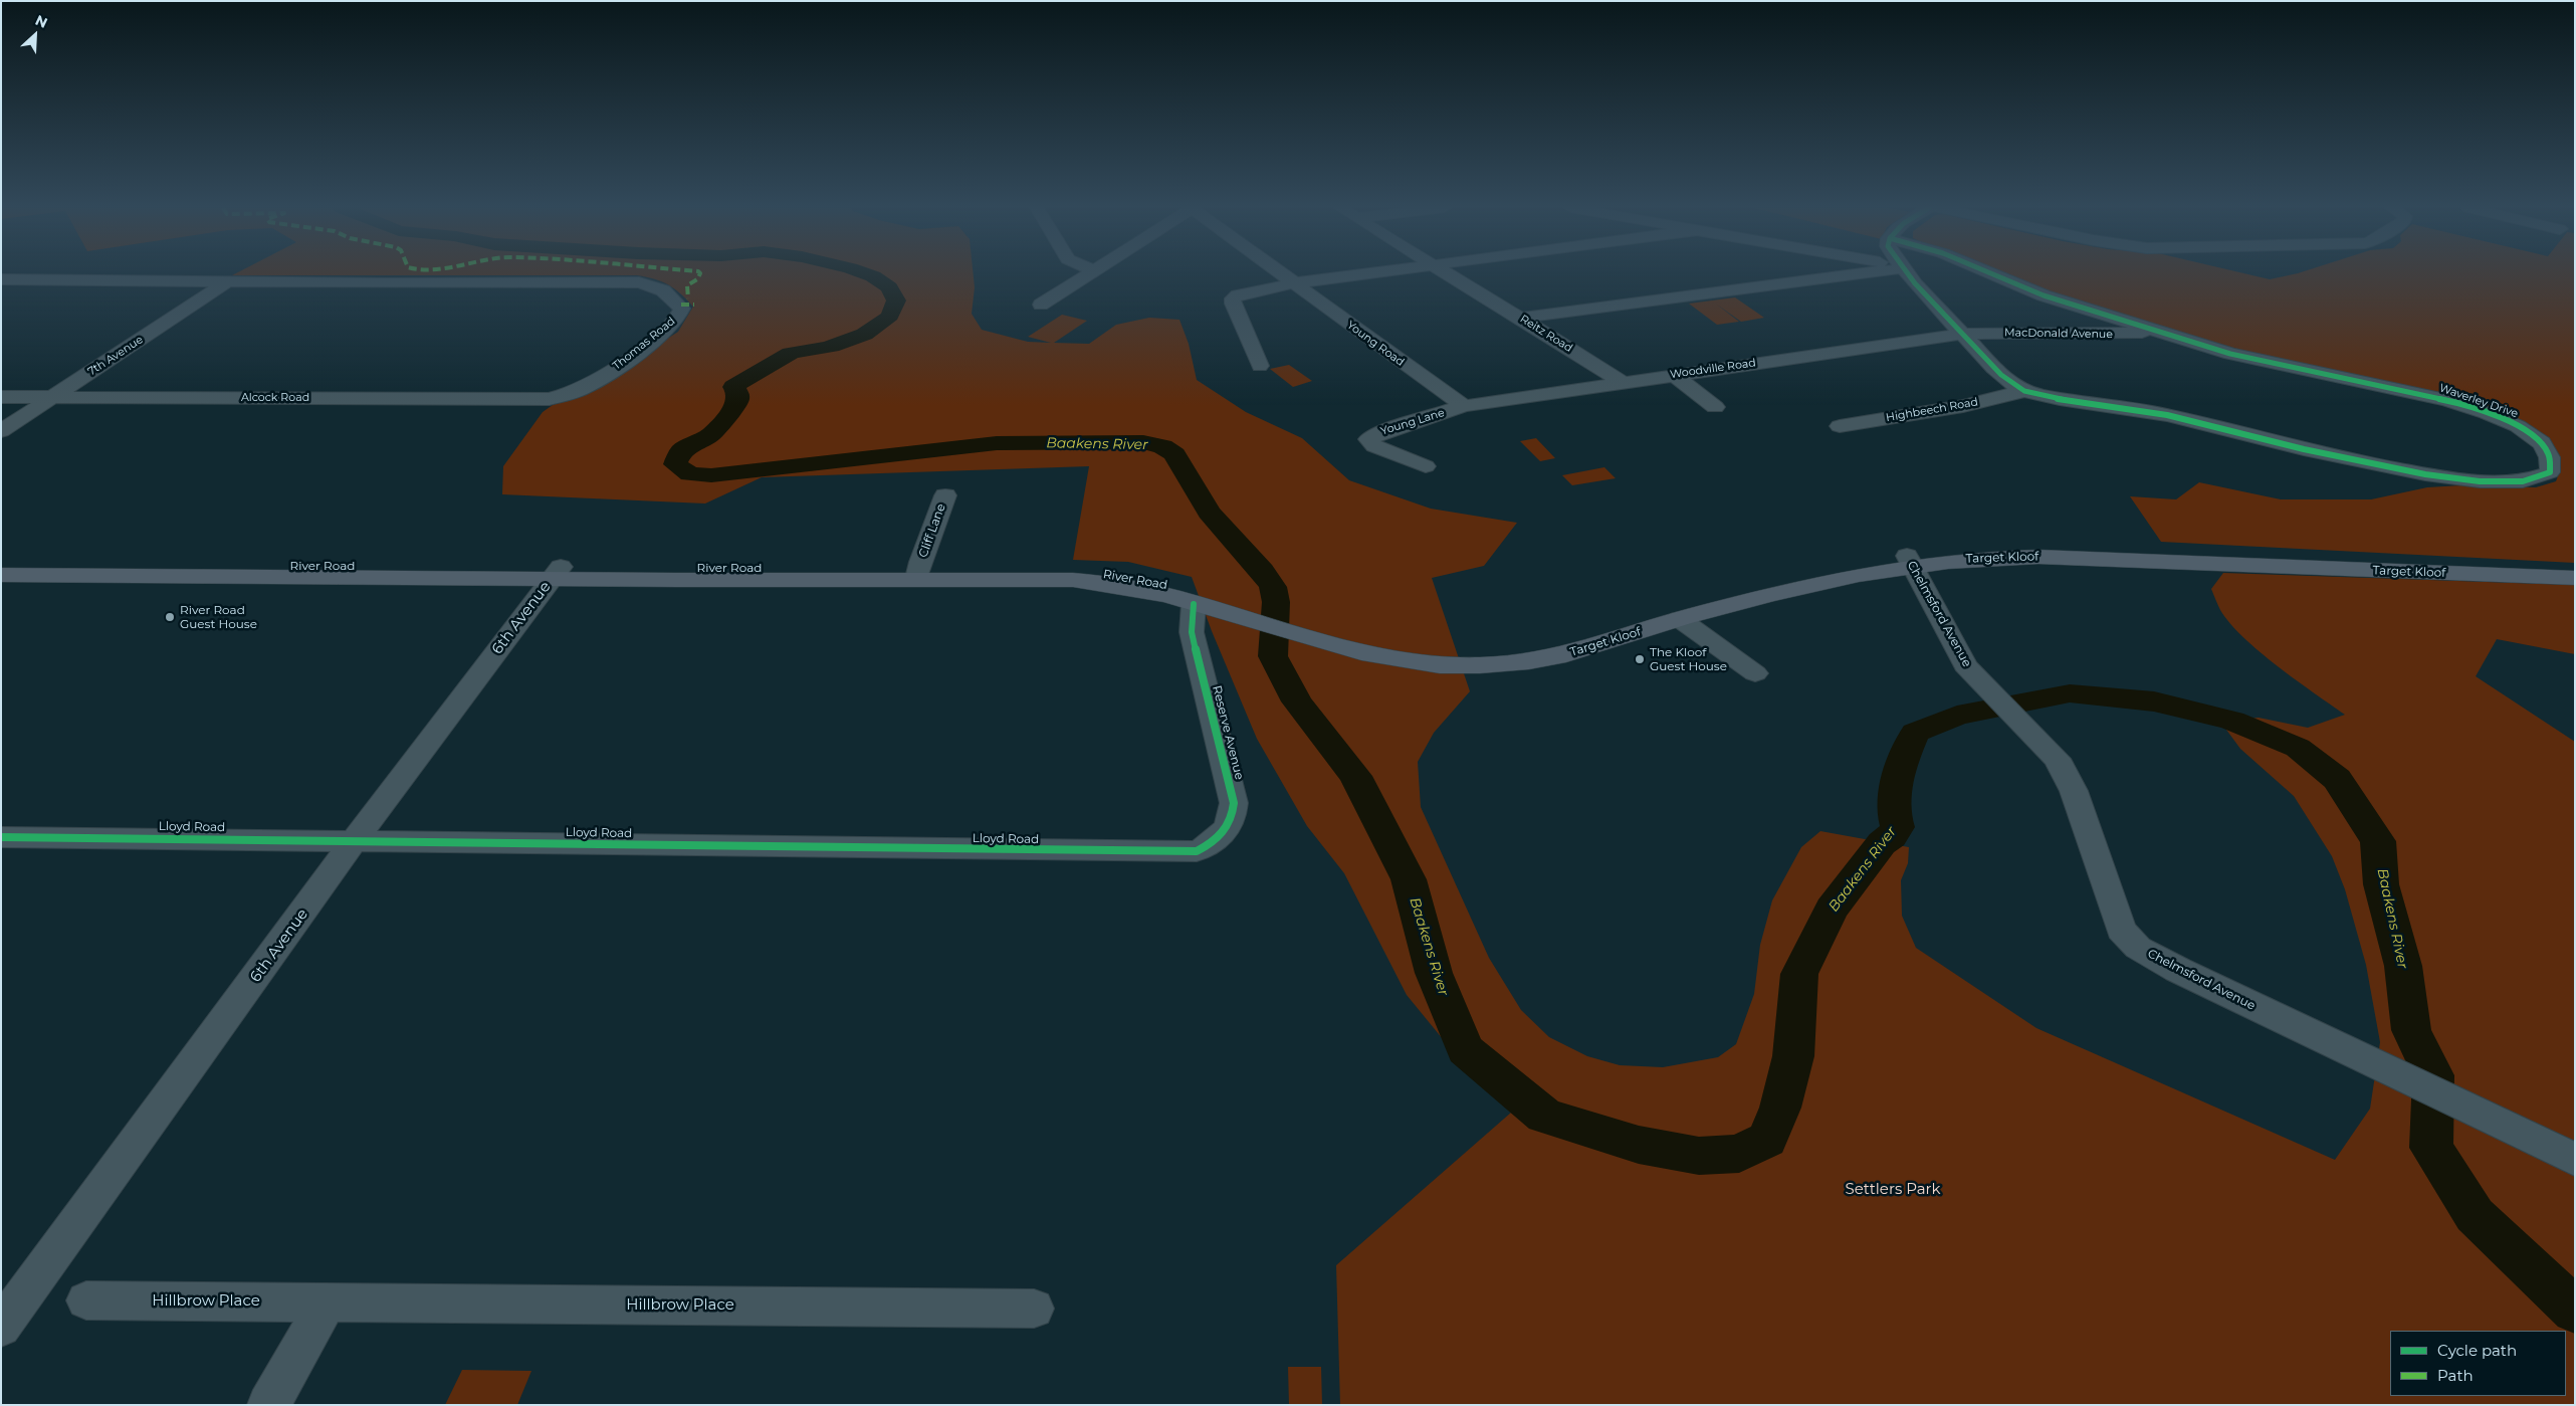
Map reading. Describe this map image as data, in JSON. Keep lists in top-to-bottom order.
{
  "streets": {
    "main road": ["Target Kloof", "River Road"],
    "street": [
      "Reitz Road",
      "MacDonald Avenue",
      "Thomas Road",
      "Young Road",
      "7th Avenue",
      "Woodville Road",
      "Alcock Road",
      "Waverley Drive",
      "Highbeech Road",
      "Young Lane",
      "Cliff Lane",
      "Chelmsford Avenue",
      "6th Avenue",
      "Reserve Avenue",
      "Lloyd Road",
      "Hillbrow Place"
    ]
  },
  "crossings": [
    ["Reitz Road", "Woodville Road"],
    ["MacDonald Avenue", "Woodville Road"],
    ["MacDonald Avenue", "Waverley Drive"],
    ["Thomas Road", "7th Avenue"],
    ["Thomas Road", "Alcock Road"],
    ["Young Road", "Woodville Road"],
    ["Young Road", "Young Lane"],
    ["7th Avenue", "Alcock Road"],
    ["Woodville Road", "Young Lane"],
    ["Waverley Drive", "Highbeech Road"],
    ["Cliff Lane", "River Road"],
    ["Target Kloof", "River Road"],
    ["Target Kloof", "Chelmsford Avenue"],
    ["River Road", "6th Avenue"],
    ["River Road", "Reserve Avenue"],
    ["6th Avenue", "Lloyd Road"],
    ["Reserve Avenue", "Lloyd Road"]
  ],
  "water": ["Baakens River"],
  "parks": ["Settlers Park"],
  "places": ["River Road Guest House", "The Kloof Guest House"],
  "legend": ["Cycle path", "Path"],
  "north": "top right"
}
